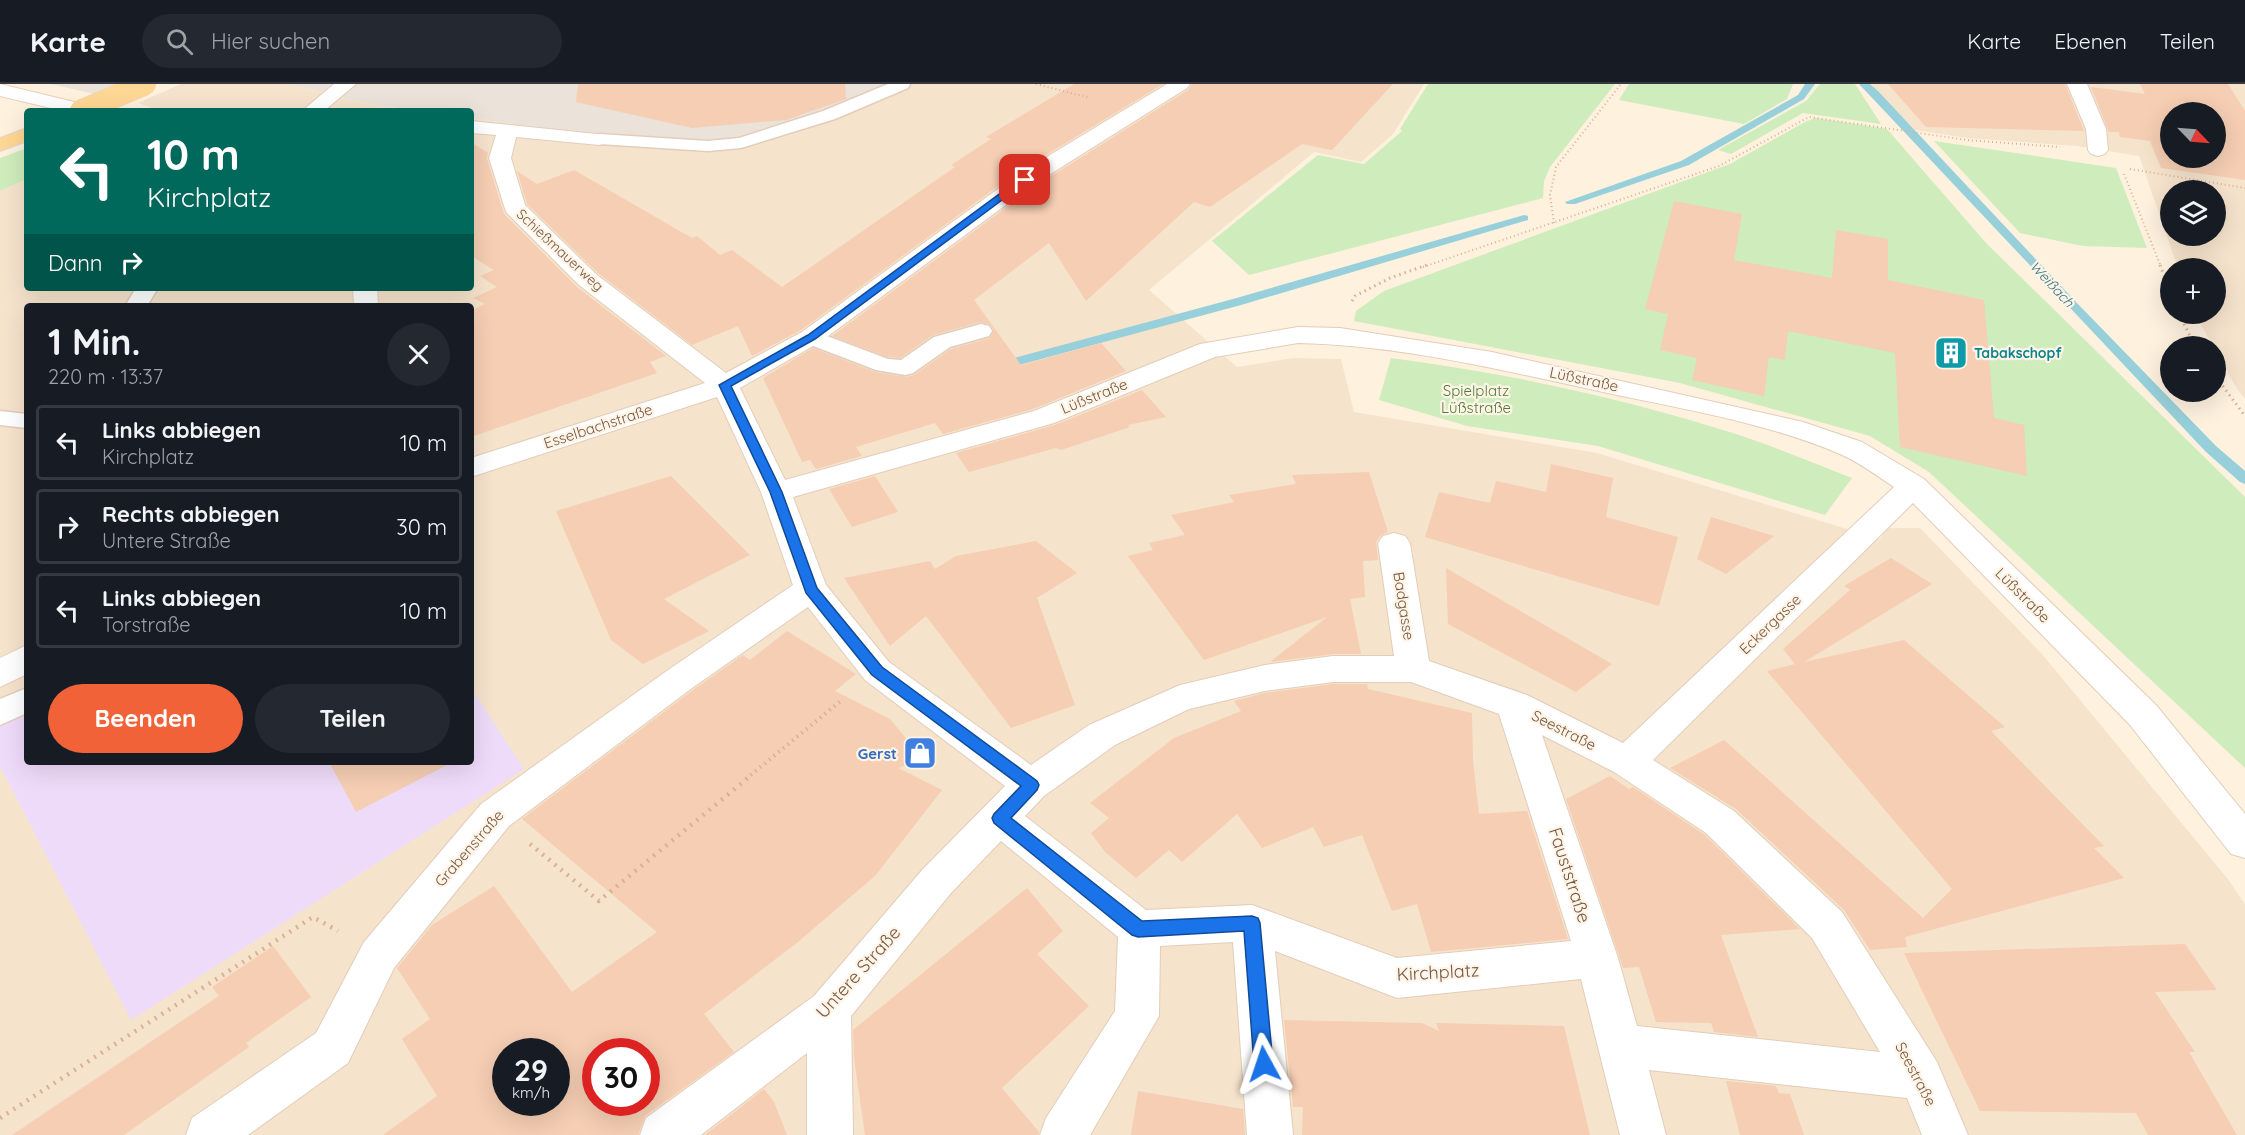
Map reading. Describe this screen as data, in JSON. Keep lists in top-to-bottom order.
{
  "streets": {
    "street": [
      "Schießmauerweg",
      "Lüßstraße",
      "Esselbachstraße",
      "Badgasse",
      "Eckergasse",
      "Seestraße",
      "Grabenstraße",
      "Fauststraße",
      "Untere Straße",
      "Kirchplatz"
    ]
  },
  "crossings": [
    ["Schießmauerweg", "Esselbachstraße"],
    ["Lüßstraße", "Eckergasse"],
    ["Badgasse", "Seestraße"],
    ["Eckergasse", "Seestraße"],
    ["Seestraße", "Fauststraße"],
    ["Seestraße", "Untere Straße"],
    ["Fauststraße", "Kirchplatz"]
  ],
  "water": ["Weißach"],
  "parks": ["Spielplatz Lüßstraße"],
  "places": {
    "building": ["Tabakschopf"],
    "shop": ["Gerst"]
  },
  "north": "bottom right",
  "page": {
    "header": "Karte",
    "search": "Hier suchen",
    "nav": ["Karte", "Ebenen", "Teilen"],
    "map_buttons": ["+", "−"],
    "turn": ["10 m", "Kirchplatz"],
    "then": "Dann",
    "heading": ["1 Min.", "220 m · 13:37"],
    "list": [
      {
        "name": "Links abbiegen",
        "note": "Kirchplatz",
        "value": "10 m"
      },
      {
        "name": "Rechts abbiegen",
        "note": "Untere Straße",
        "value": "30 m"
      },
      {
        "name": "Links abbiegen",
        "note": "Torstraße",
        "value": "10 m"
      }
    ],
    "buttons": ["Beenden", "Teilen"],
    "speed": "29 km/h",
    "limit": "30"
  }
}
